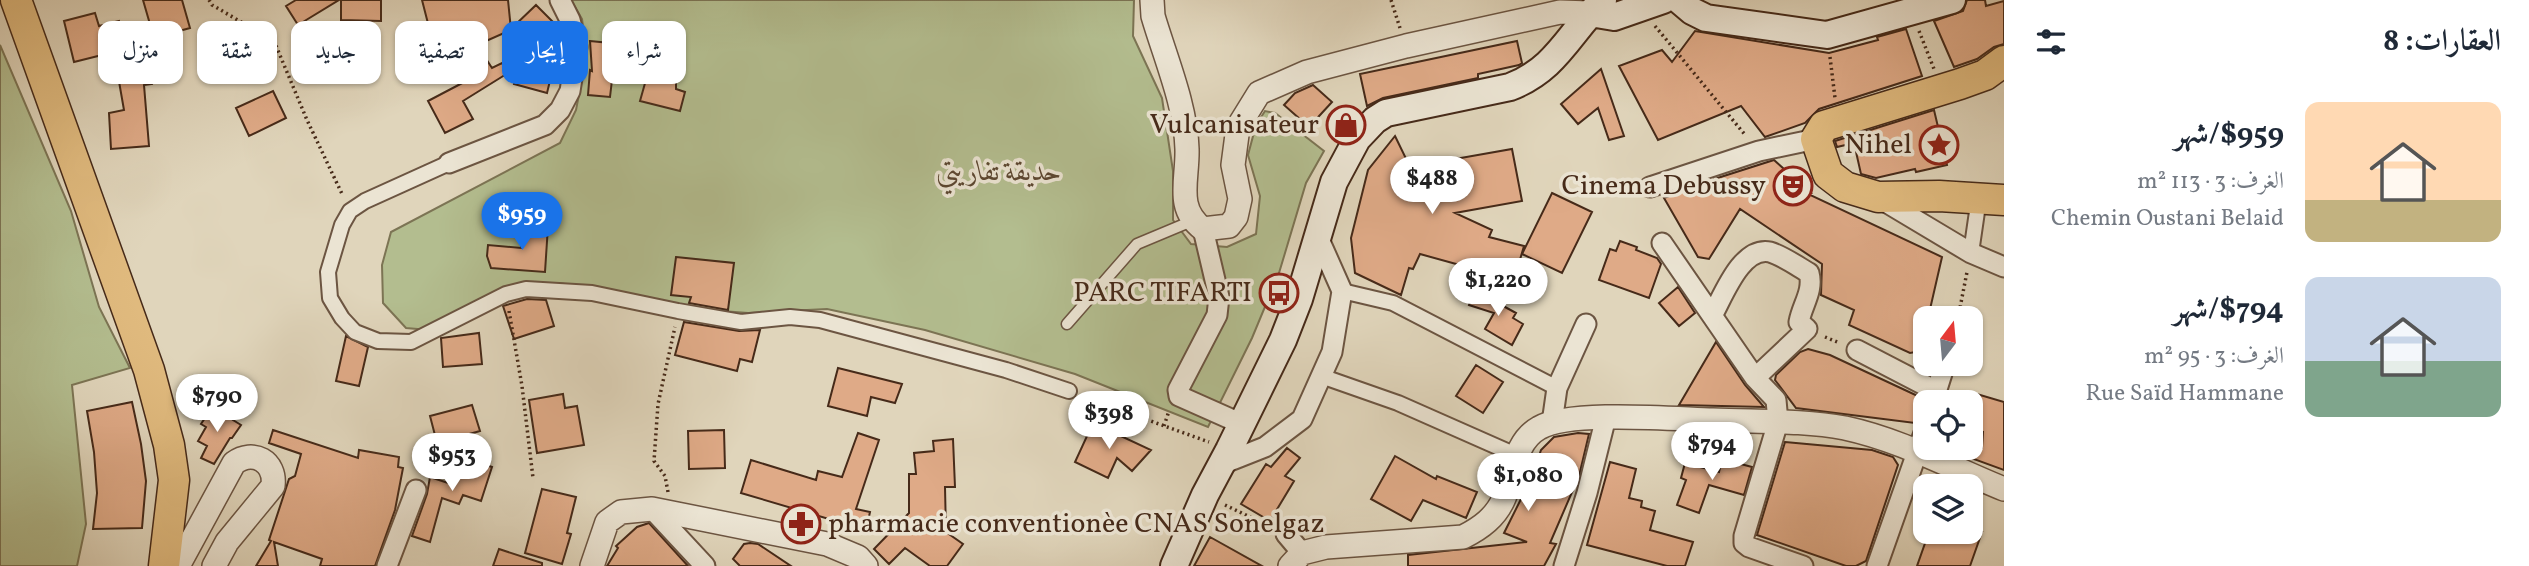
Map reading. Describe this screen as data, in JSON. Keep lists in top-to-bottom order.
{
  "parks": ["حديقة تفاريتي"],
  "places": {
    "shop": ["Vulcanisateur"],
    "place": ["Nihel"],
    "theatre": ["Cinema Debussy"],
    "bus stop": ["PARC TIFARTI"],
    "pharmacy": ["pharmacie conventionèe CNAS Sonelgaz"]
  },
  "north": "top",
  "page": {
    "heading": "العقارات: 8",
    "chip": [
      "شراء",
      "إيجار",
      "تصفية",
      "جديد",
      "شقة",
      "منزل"
    ],
    "list": [
      {
        "name": "$959/شهر",
        "note": "الغرف: 3 · 113 m² · Chemin Oustani Belaid"
      },
      {
        "name": "$794/شهر",
        "note": "الغرف: 3 · 95 m² · Rue Saïd Hammane"
      }
    ],
    "price": [
      "$488",
      "$959",
      "$1,220",
      "$790",
      "$398",
      "$794",
      "$953",
      "$1,080"
    ]
  }
}
